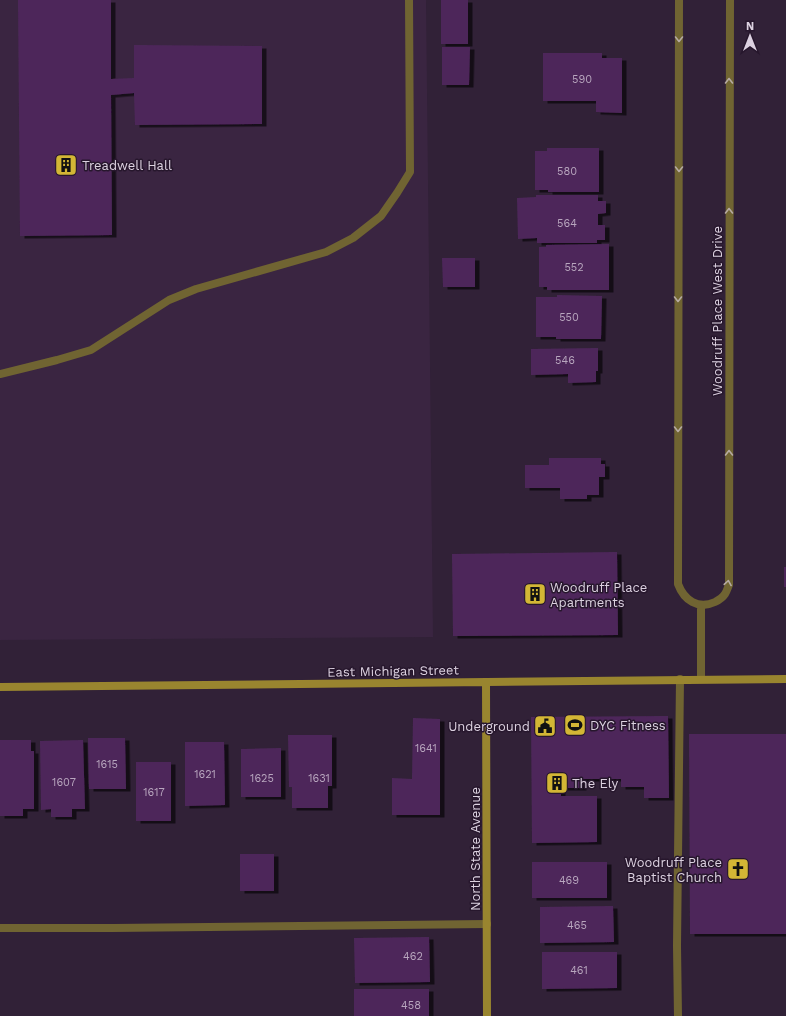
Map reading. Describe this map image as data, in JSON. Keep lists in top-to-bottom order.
{
  "streets": {
    "main road": ["East Michigan Street", "North State Avenue"],
    "street": ["Woodruff Place West Drive"]
  },
  "crossings": [
    ["East Michigan Street", "North State Avenue"]
  ],
  "places": {
    "building": ["Treadwell Hall", "Woodruff Place Apartments", "The Ely"],
    "sports": ["DYC Fitness"],
    "public building": ["Underground"],
    "church": ["Woodruff Place Baptist Church"]
  },
  "house_numbers": [
    "590",
    "580",
    "564",
    "552",
    "550",
    "546",
    "1641",
    "1615",
    "1621",
    "1625",
    "1631",
    "1607",
    "1617",
    "469",
    "465",
    "462",
    "461",
    "458"
  ],
  "north": "top"
}
